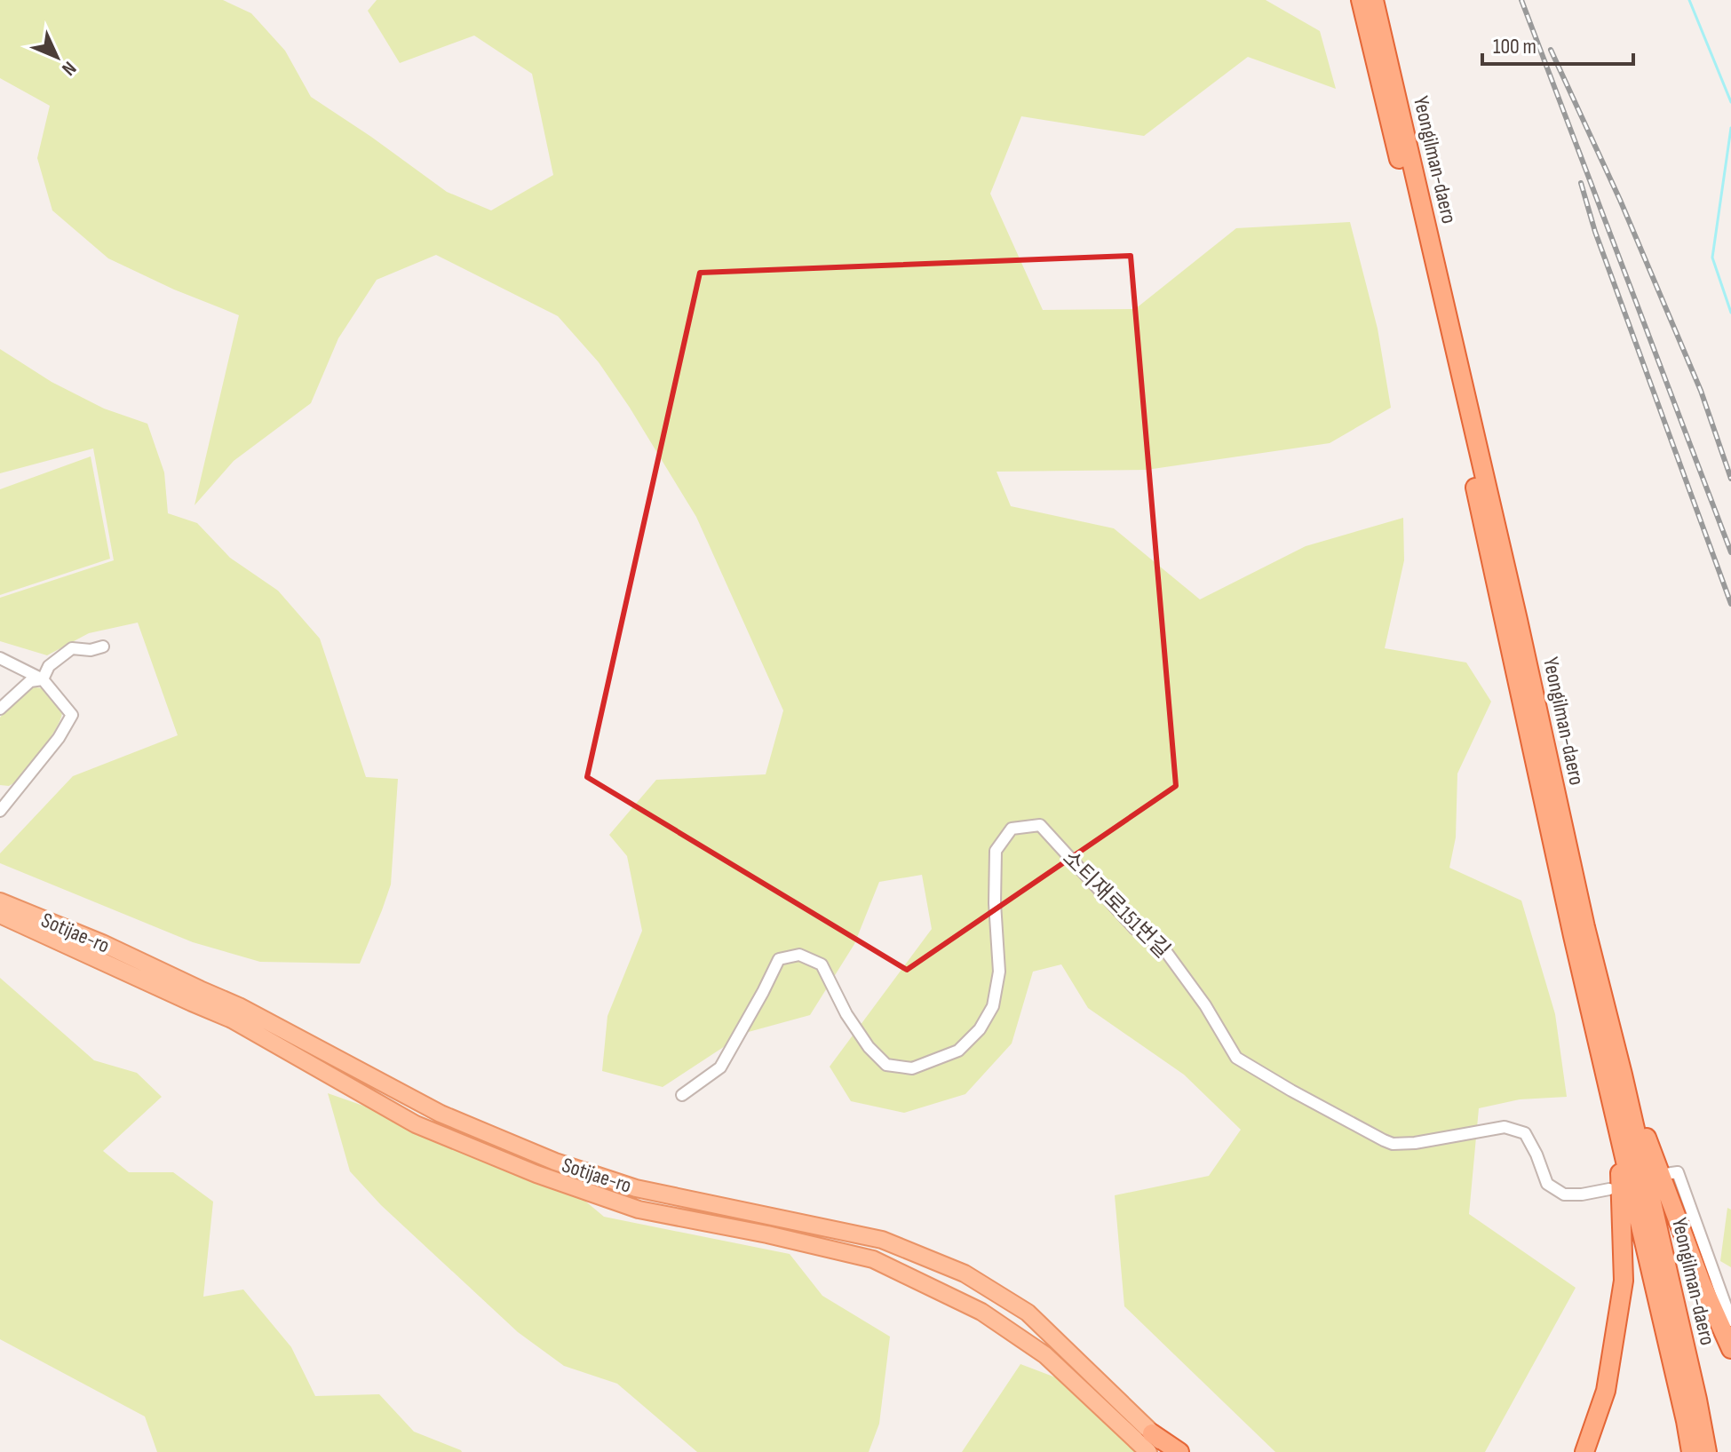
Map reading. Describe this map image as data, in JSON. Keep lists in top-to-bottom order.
{
  "streets": {
    "highway": ["Yeongilman-daero"],
    "main road": ["Sotijae-ro"],
    "street": ["소티재로151번길"]
  },
  "scale_bar": "100 m",
  "north": "bottom right"
}
